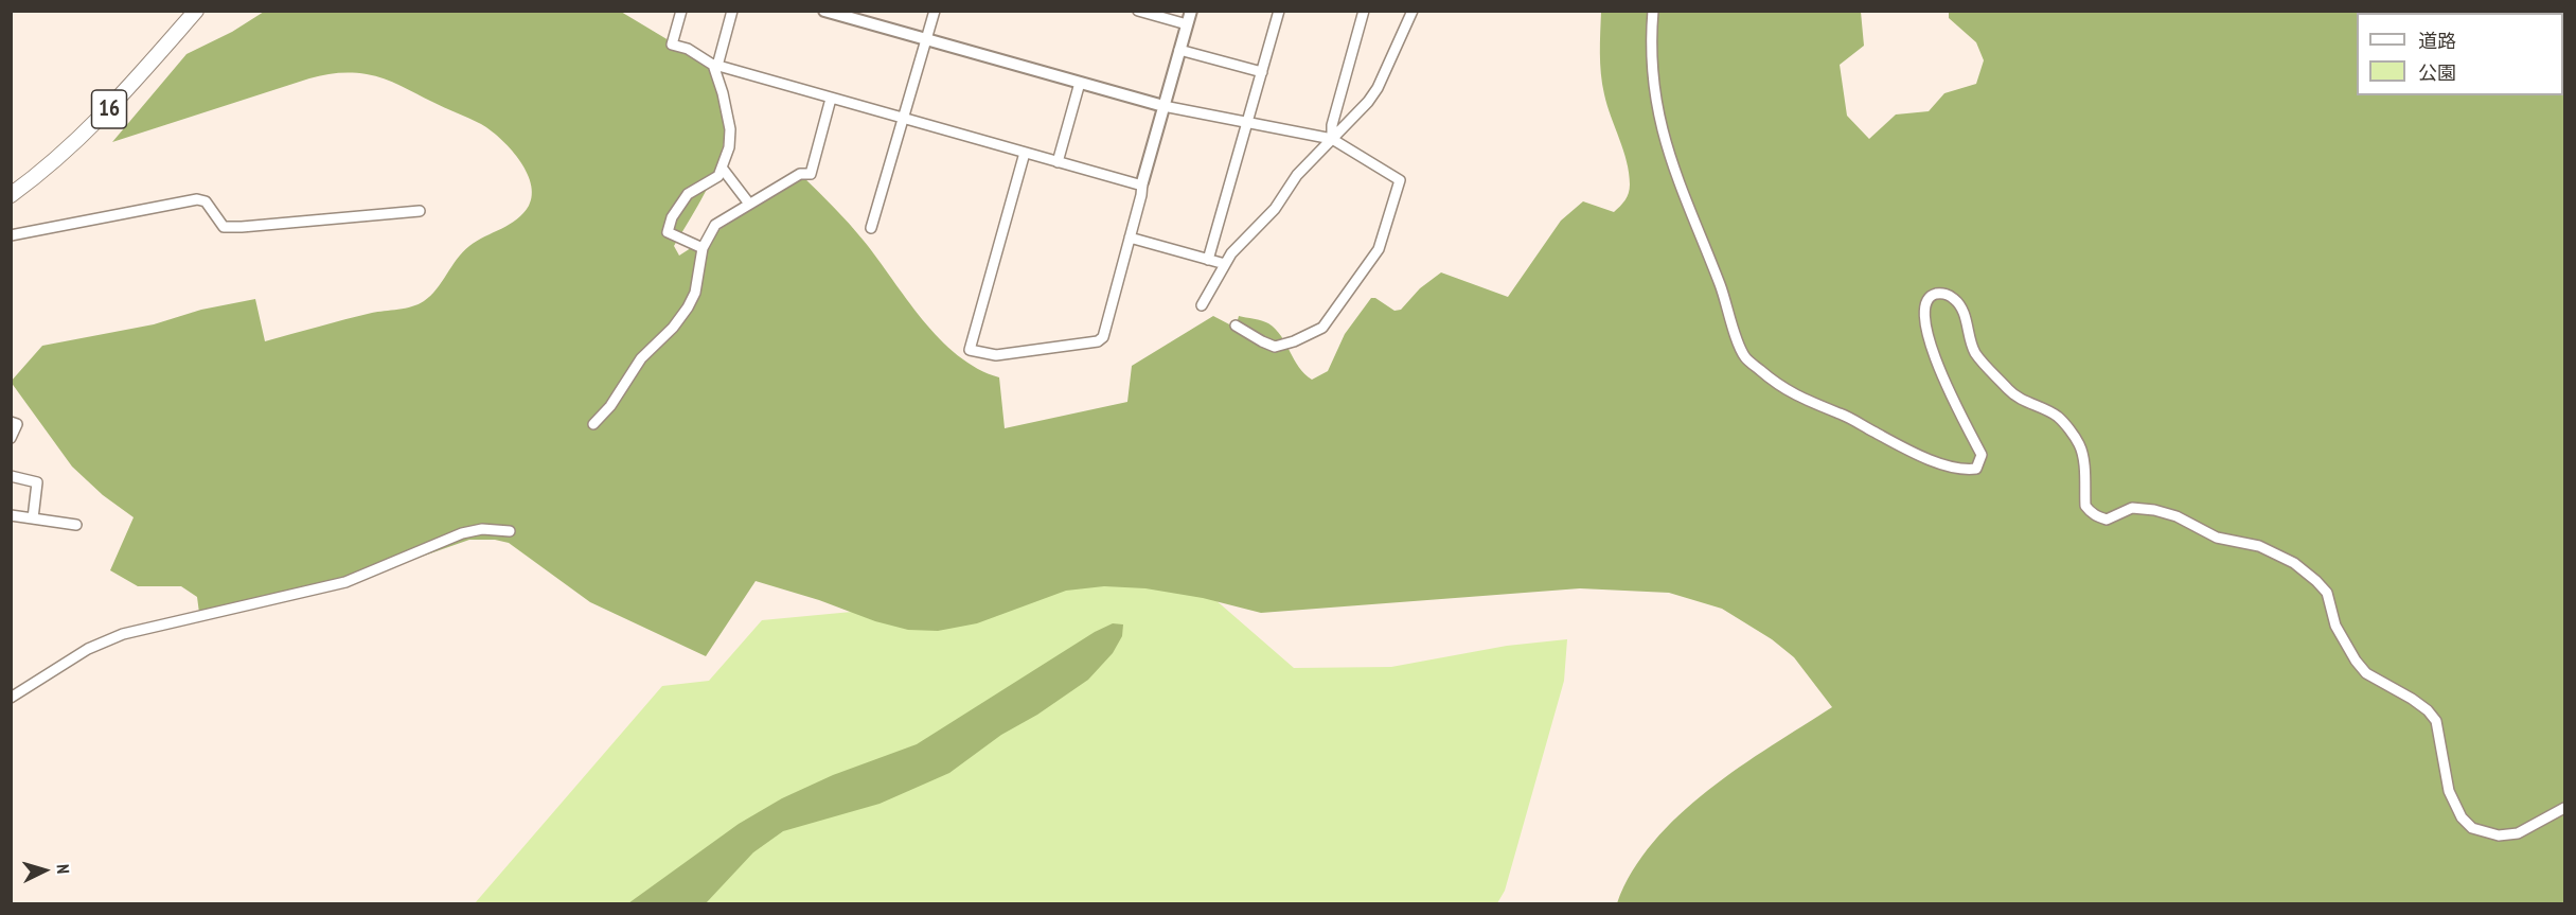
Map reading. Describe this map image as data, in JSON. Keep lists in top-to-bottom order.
{
  "streets": {
    "main road": ["16"]
  },
  "legend": ["道路", "公園"],
  "north": "right"
}
